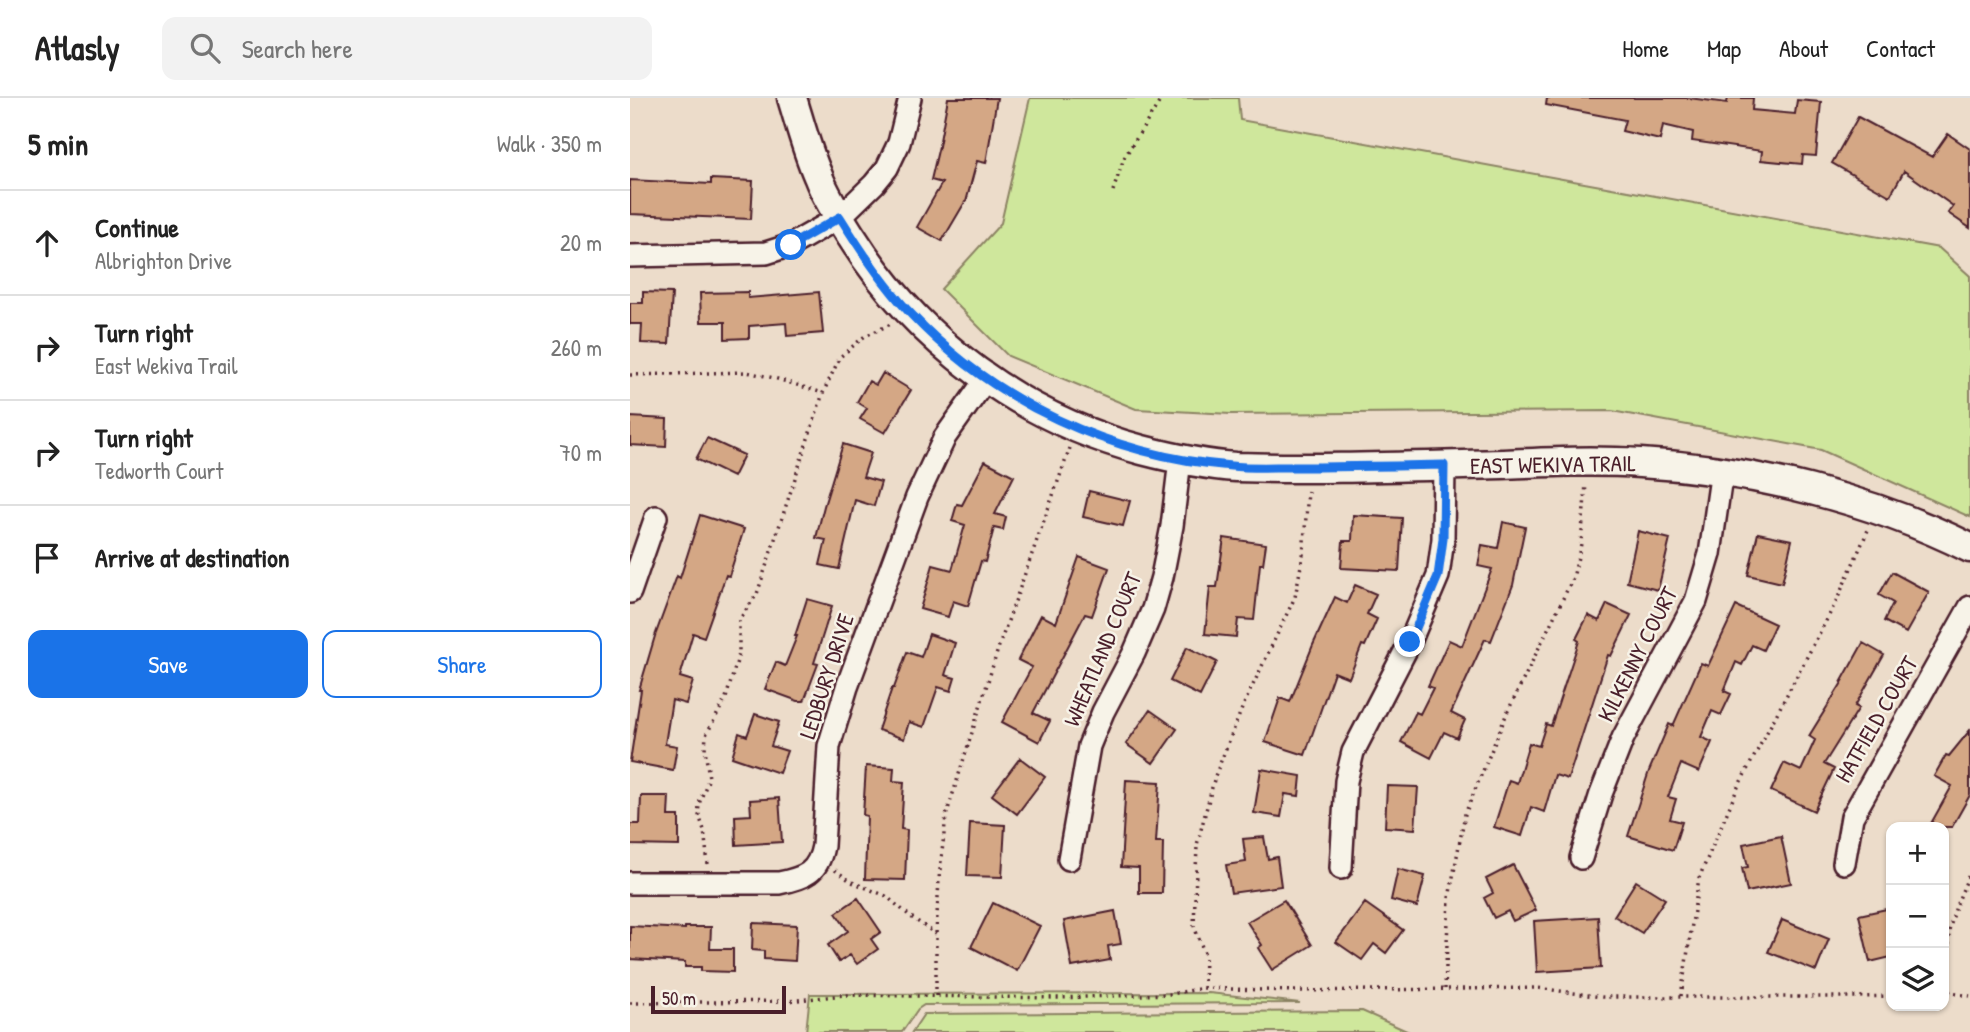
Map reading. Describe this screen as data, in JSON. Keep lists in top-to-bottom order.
{
  "streets": {
    "street": [
      "EAST WEKIVA TRAIL",
      "WHEATLAND COURT",
      "KILKENNY COURT",
      "LEDBURY DRIVE",
      "HATFIELD COURT"
    ]
  },
  "crossings": [
    ["EAST WEKIVA TRAIL", "WHEATLAND COURT"],
    ["EAST WEKIVA TRAIL", "KILKENNY COURT"],
    ["EAST WEKIVA TRAIL", "LEDBURY DRIVE"]
  ],
  "scale_bar": "50 m",
  "page": {
    "header": "Atlasly",
    "search": "Search here",
    "nav": [
      "Home",
      "Map",
      "About",
      "Contact"
    ],
    "heading": ["5 min", "Walk · 350 m"],
    "list": [
      ["Continue", "Albrighton Drive", "20 m"],
      ["Turn right", "East Wekiva Trail", "260 m"],
      ["Turn right", "Tedworth Court", "70 m"],
      "Arrive at destination"
    ],
    "buttons": ["Save", "Share"],
    "map_buttons": ["+", "−"],
    "scale": "50 m"
  }
}
